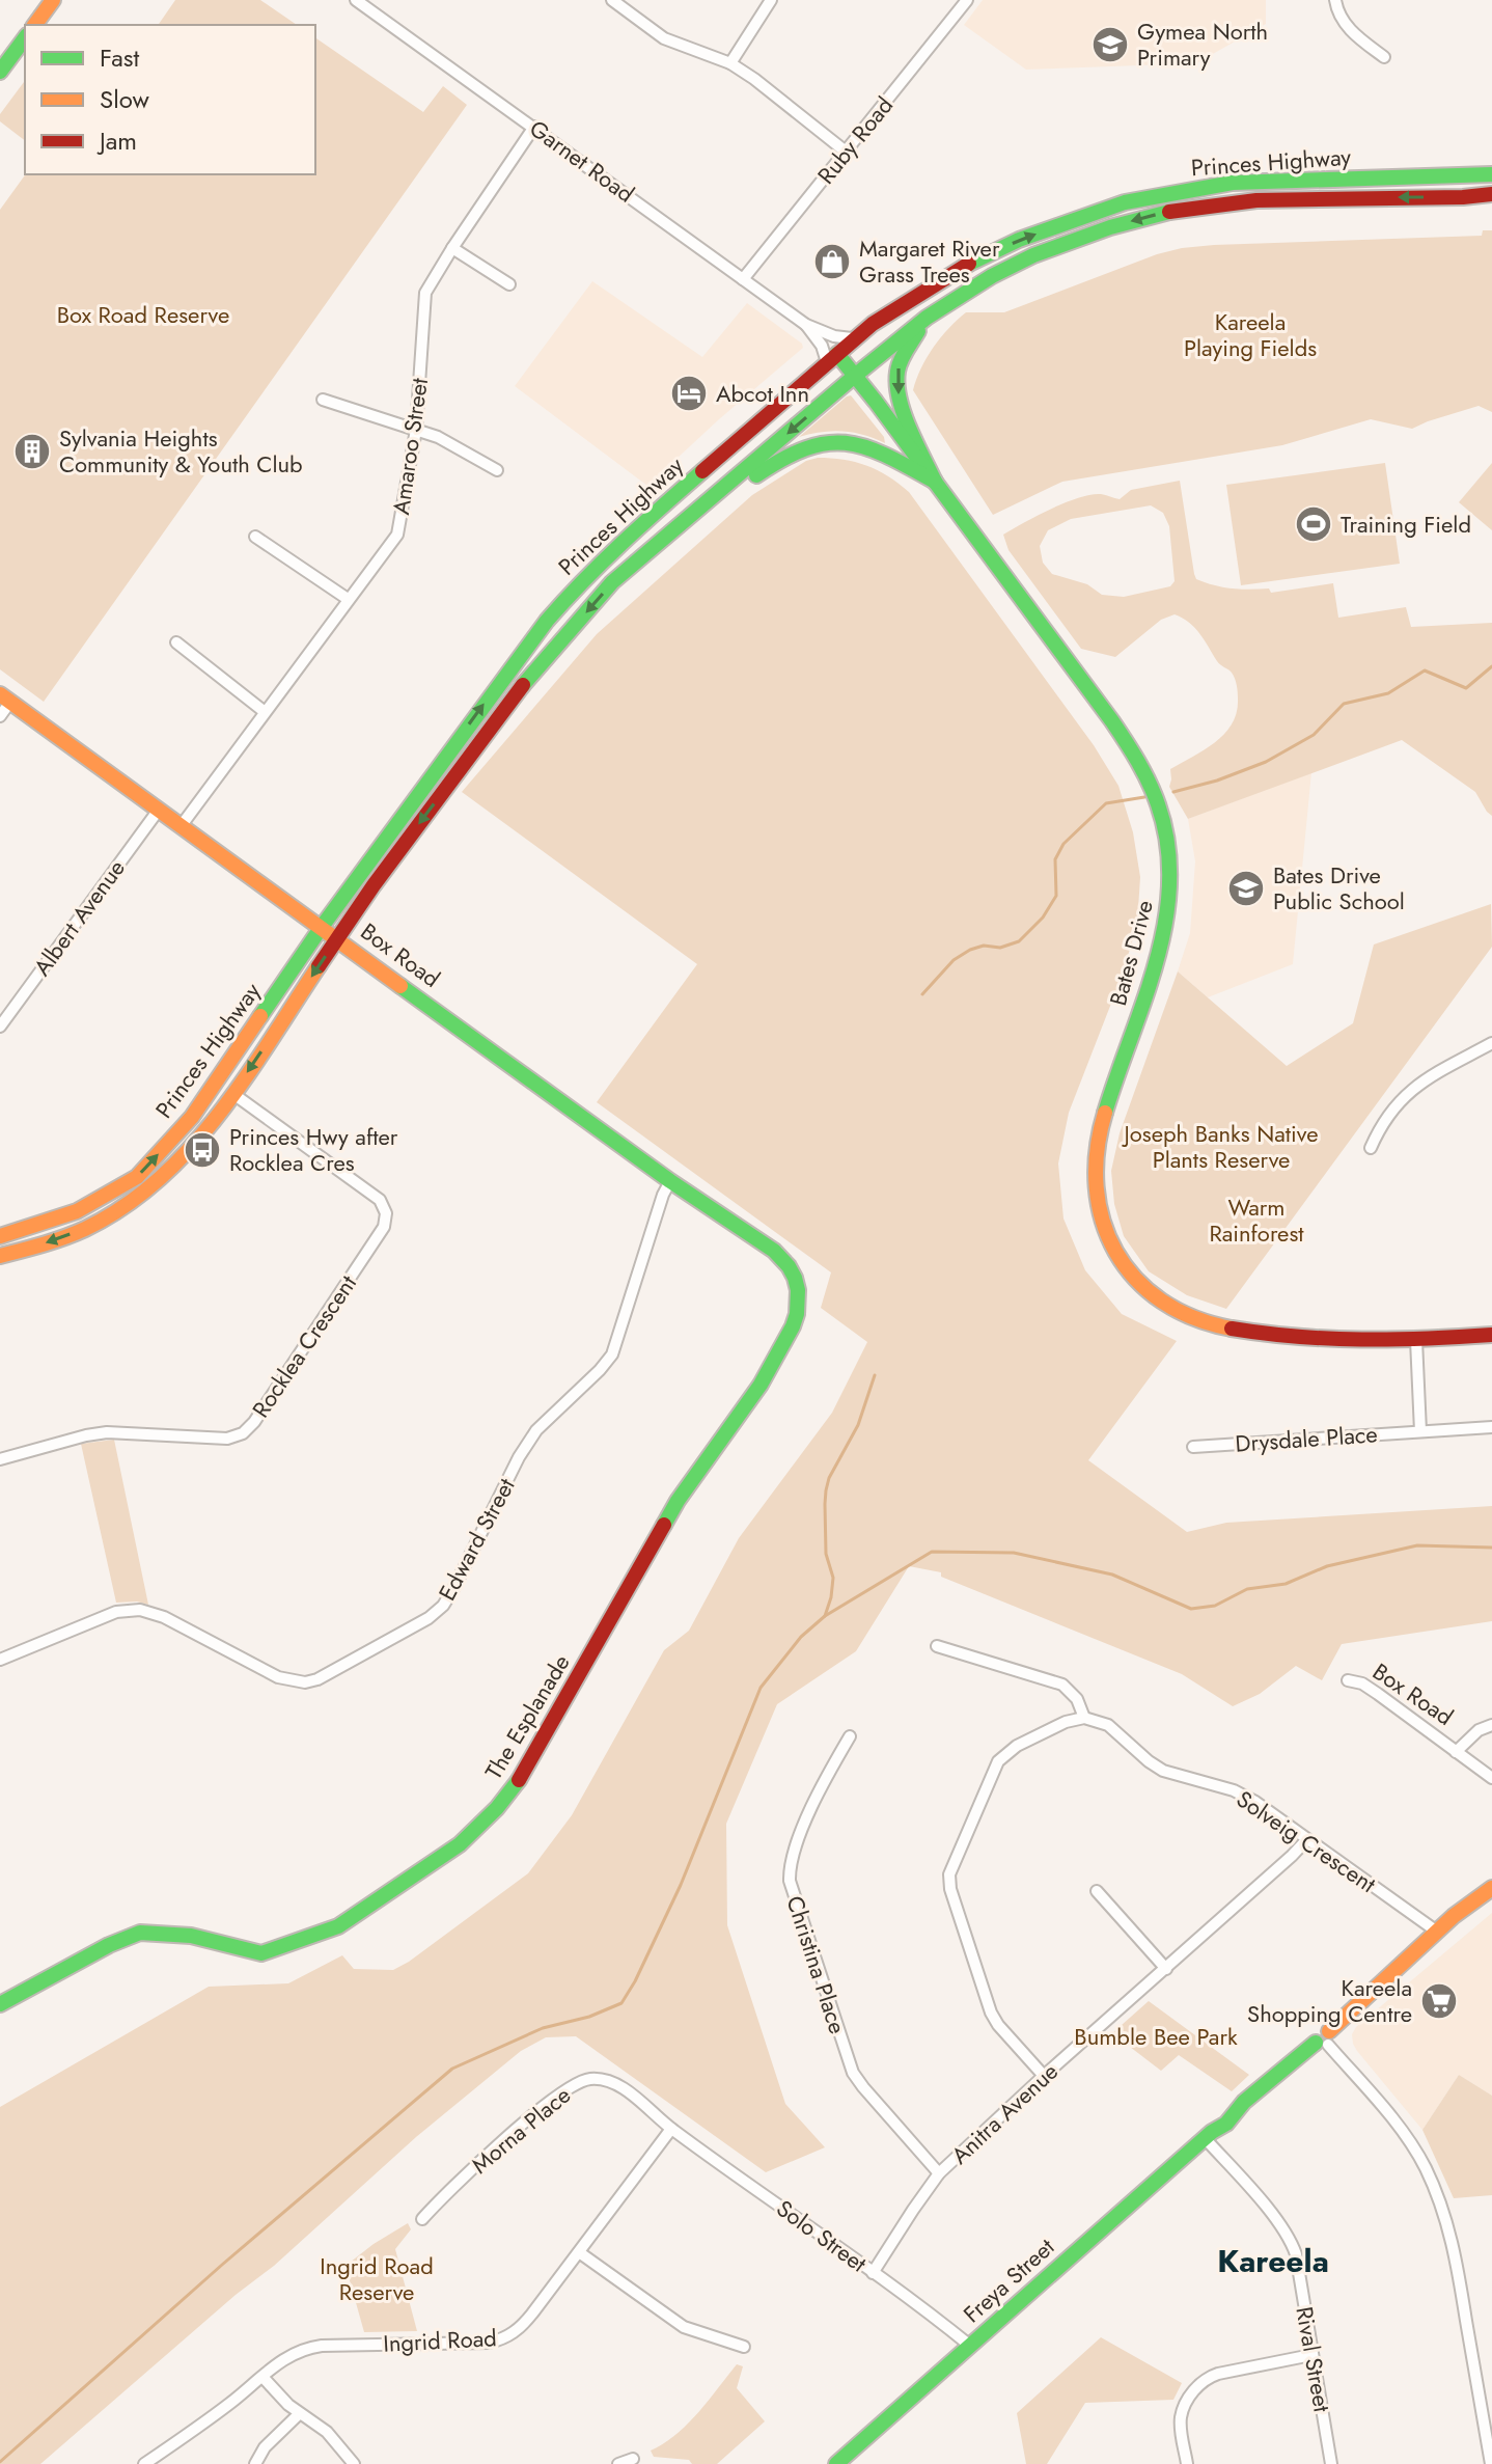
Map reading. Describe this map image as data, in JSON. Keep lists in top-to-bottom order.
{
  "streets": {
    "main road": [
      "Princes Highway",
      "Bates Drive",
      "Box Road",
      "The Esplanade",
      "Freya Street"
    ],
    "street": [
      "Ruby Road",
      "Garnet Road",
      "Amaroo Street",
      "Albert Avenue",
      "Rocklea Crescent",
      "Drysdale Place",
      "Edward Street",
      "Solveig Crescent",
      "Christina Place",
      "Anitra Avenue",
      "Morna Place",
      "Solo Street",
      "Ingrid Road",
      "Rival Street"
    ]
  },
  "crossings": [
    ["Ruby Road", "Garnet Road"],
    ["Garnet Road", "Princes Highway"],
    ["Garnet Road", "Amaroo Street"],
    ["Garnet Road", "Bates Drive"],
    ["Princes Highway", "Bates Drive"],
    ["Princes Highway", "Box Road"],
    ["Princes Highway", "Rocklea Crescent"],
    ["Amaroo Street", "Box Road"],
    ["Albert Avenue", "Box Road"],
    ["Box Road", "Edward Street"],
    ["Box Road", "The Esplanade"],
    ["Solveig Crescent", "Anitra Avenue"],
    ["Solveig Crescent", "Freya Street"],
    ["Christina Place", "Anitra Avenue"],
    ["Anitra Avenue", "Solo Street"],
    ["Morna Place", "Solo Street"],
    ["Morna Place", "Ingrid Road"],
    ["Solo Street", "Freya Street"],
    ["Solo Street", "Ingrid Road"],
    ["Freya Street", "Rival Street"]
  ],
  "districts": ["Kareela"],
  "parks": [
    "Box Road Reserve",
    "Kareela Playing Fields",
    "Joseph Banks Native Plants Reserve",
    "Warm Rainforest",
    "Bumble Bee Park",
    "Ingrid Road Reserve"
  ],
  "places": {
    "school or university": ["Gymea North Primary", "Bates Drive Public School"],
    "shop": ["Margaret River Grass Trees"],
    "hotel": ["Abcot Inn"],
    "building": ["Sylvania Heights Community & Youth Club"],
    "sports": ["Training Field"],
    "bus stop": ["Princes Hwy after Rocklea Cres"],
    "supermarket": ["Kareela Shopping Centre"]
  },
  "legend": ["Fast", "Slow", "Jam"]
}
